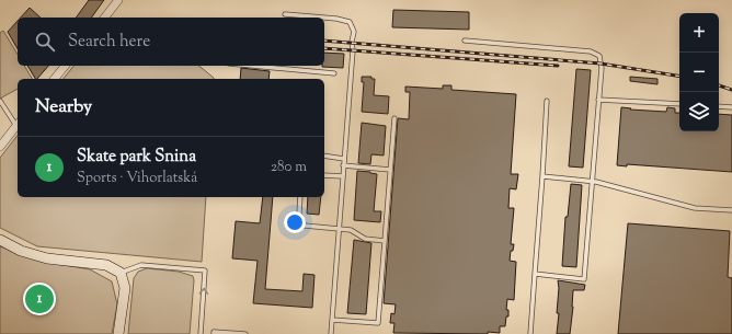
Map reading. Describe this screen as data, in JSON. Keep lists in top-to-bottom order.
{
  "page": {
    "map_buttons": ["+", "−"],
    "search": "Search here",
    "heading": "Nearby",
    "list": [
      {
        "mark": "1",
        "name": "Skate park Snina",
        "note": "Sports · Vihorlatská",
        "value": "280 m"
      }
    ],
    "pins": "1"
  }
}
